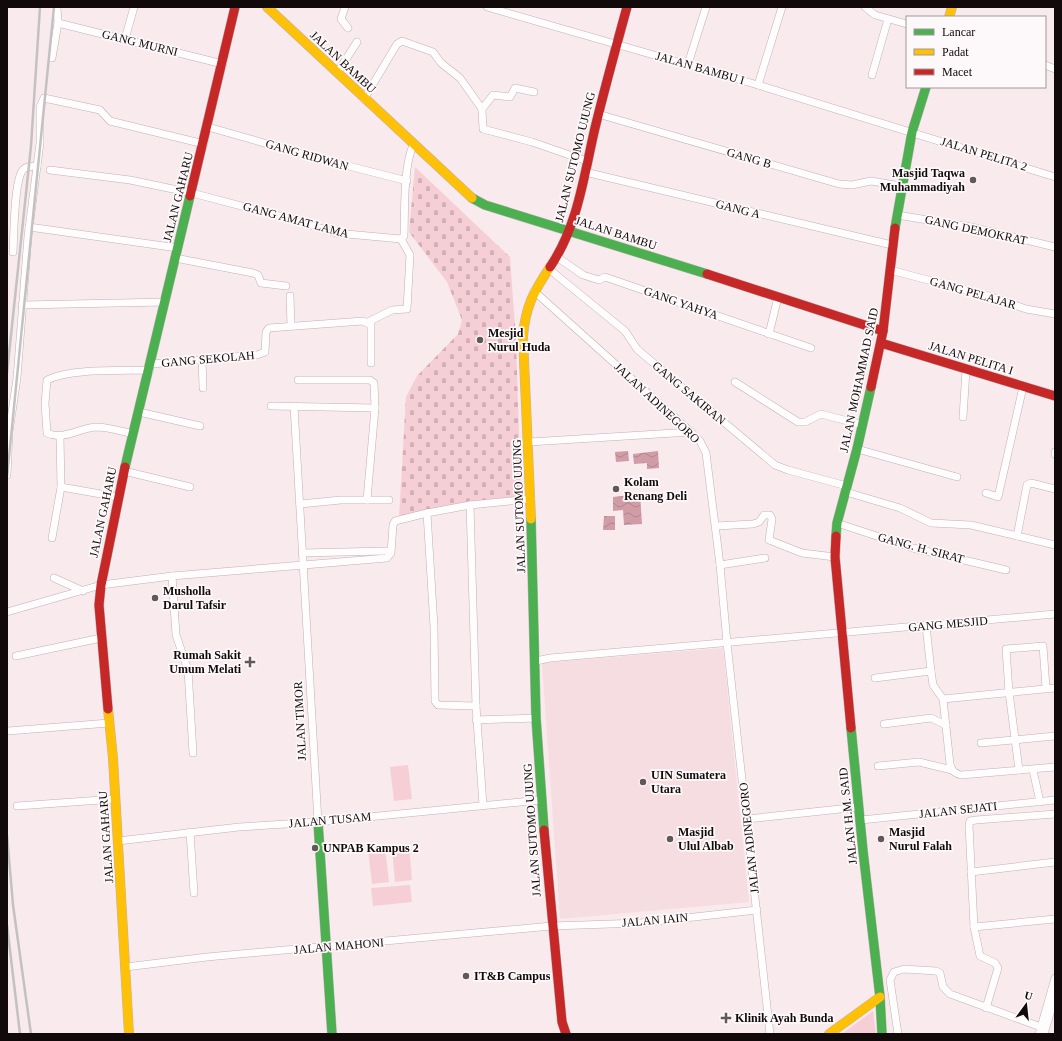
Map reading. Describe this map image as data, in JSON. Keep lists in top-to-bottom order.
{
  "streets": {
    "street": [
      "GANG MURNI",
      "JALAN BAMBU",
      "JALAN BAMBU I",
      "JALAN PELITA 2",
      "GANG RIDWAN",
      "JALAN SUTOMO UJUNG",
      "GANG B",
      "JALAN GAHARU",
      "GANG A",
      "GANG AMAT LAMA",
      "GANG DEMOKRAT",
      "GANG PELAJAR",
      "GANG YAHYA",
      "JALAN PELITA I",
      "GANG SEKOLAH",
      "JALAN MOHAMMAD SAID",
      "GANG SAKIRAN",
      "JALAN ADINEGORO",
      "GANG. H. SIRAT",
      "GANG MESJID",
      "JALAN TIMOR",
      "JALAN SEJATI",
      "JALAN H.M. SAID",
      "JALAN TUSAM",
      "JALAN IAIN",
      "JALAN MAHONI"
    ]
  },
  "crossings": [
    ["GANG MURNI", "JALAN GAHARU"],
    ["JALAN BAMBU", "JALAN SUTOMO UJUNG"],
    ["JALAN BAMBU", "JALAN MOHAMMAD SAID"],
    ["JALAN BAMBU I", "JALAN PELITA 2"],
    ["JALAN BAMBU I", "JALAN SUTOMO UJUNG"],
    ["JALAN BAMBU I", "JALAN MOHAMMAD SAID"],
    ["JALAN PELITA 2", "JALAN MOHAMMAD SAID"],
    ["GANG RIDWAN", "JALAN GAHARU"],
    ["JALAN SUTOMO UJUNG", "GANG B"],
    ["JALAN SUTOMO UJUNG", "GANG A"],
    ["JALAN SUTOMO UJUNG", "GANG YAHYA"],
    ["JALAN SUTOMO UJUNG", "GANG SAKIRAN"],
    ["JALAN SUTOMO UJUNG", "JALAN ADINEGORO"],
    ["JALAN SUTOMO UJUNG", "JALAN TUSAM"],
    ["JALAN SUTOMO UJUNG", "JALAN IAIN"],
    ["JALAN SUTOMO UJUNG", "JALAN MAHONI"],
    ["GANG B", "JALAN MOHAMMAD SAID"],
    ["JALAN GAHARU", "GANG AMAT LAMA"],
    ["JALAN GAHARU", "GANG SEKOLAH"],
    ["JALAN GAHARU", "JALAN TUSAM"],
    ["JALAN GAHARU", "JALAN MAHONI"],
    ["GANG A", "JALAN MOHAMMAD SAID"],
    ["GANG DEMOKRAT", "JALAN MOHAMMAD SAID"],
    ["GANG PELAJAR", "JALAN MOHAMMAD SAID"],
    ["JALAN PELITA I", "JALAN MOHAMMAD SAID"],
    ["JALAN MOHAMMAD SAID", "GANG SAKIRAN"],
    ["JALAN MOHAMMAD SAID", "GANG. H. SIRAT"],
    ["JALAN MOHAMMAD SAID", "GANG MESJID"],
    ["JALAN MOHAMMAD SAID", "JALAN H.M. SAID"],
    ["JALAN ADINEGORO", "GANG MESJID"],
    ["JALAN ADINEGORO", "JALAN IAIN"],
    ["GANG MESJID", "JALAN H.M. SAID"],
    ["JALAN TIMOR", "JALAN TUSAM"],
    ["JALAN TIMOR", "JALAN MAHONI"],
    ["JALAN SEJATI", "JALAN H.M. SAID"],
    ["JALAN IAIN", "JALAN MAHONI"]
  ],
  "places": {
    "other": [
      "Masjid Taqwa Muhammadiyah",
      "Mesjid Nurul Huda",
      "Kolam Renang Deli",
      "Musholla Darul Tafsir",
      "UIN Sumatera Utara",
      "Masjid Ulul Albab",
      "Masjid Nurul Falah",
      "UNPAB Kampus 2",
      "IT&B Campus"
    ],
    "health": ["Rumah Sakit Umum Melati", "Klinik Ayah Bunda"]
  },
  "legend": ["Lancar", "Padat", "Macet"],
  "north": "top"
}
